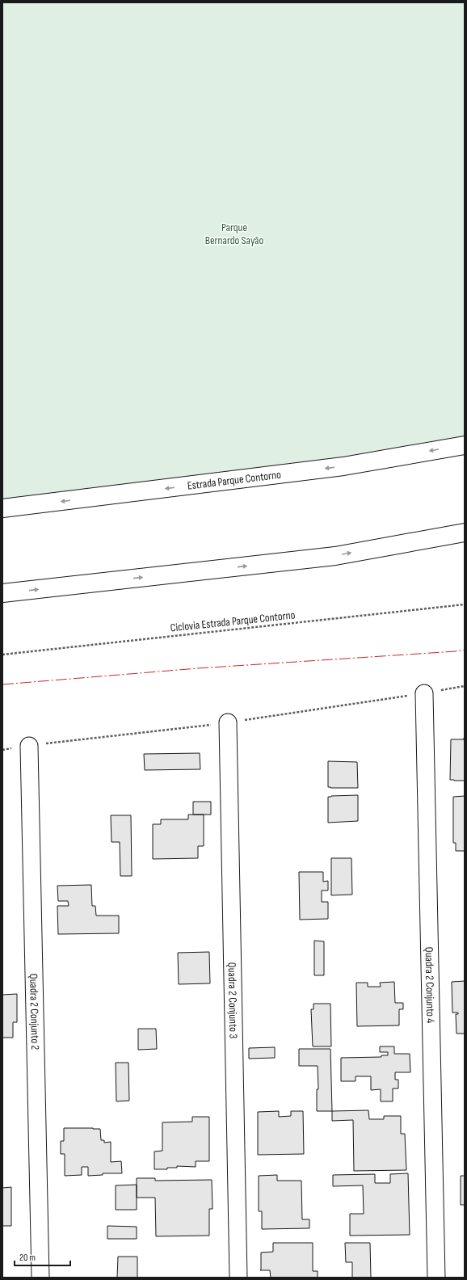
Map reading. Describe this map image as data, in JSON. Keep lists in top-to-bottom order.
{
  "streets": {
    "main road": ["Estrada Parque Contorno"],
    "street": ["Quadra 2 Conjunto 4", "Quadra 2 Conjunto 3", "Quadra 2 Conjunto 2"],
    "path": ["Ciclovia Estrada Parque Contorno"]
  },
  "parks": ["Parque Bernardo Sayão"],
  "scale_bar": "20 m"
}
